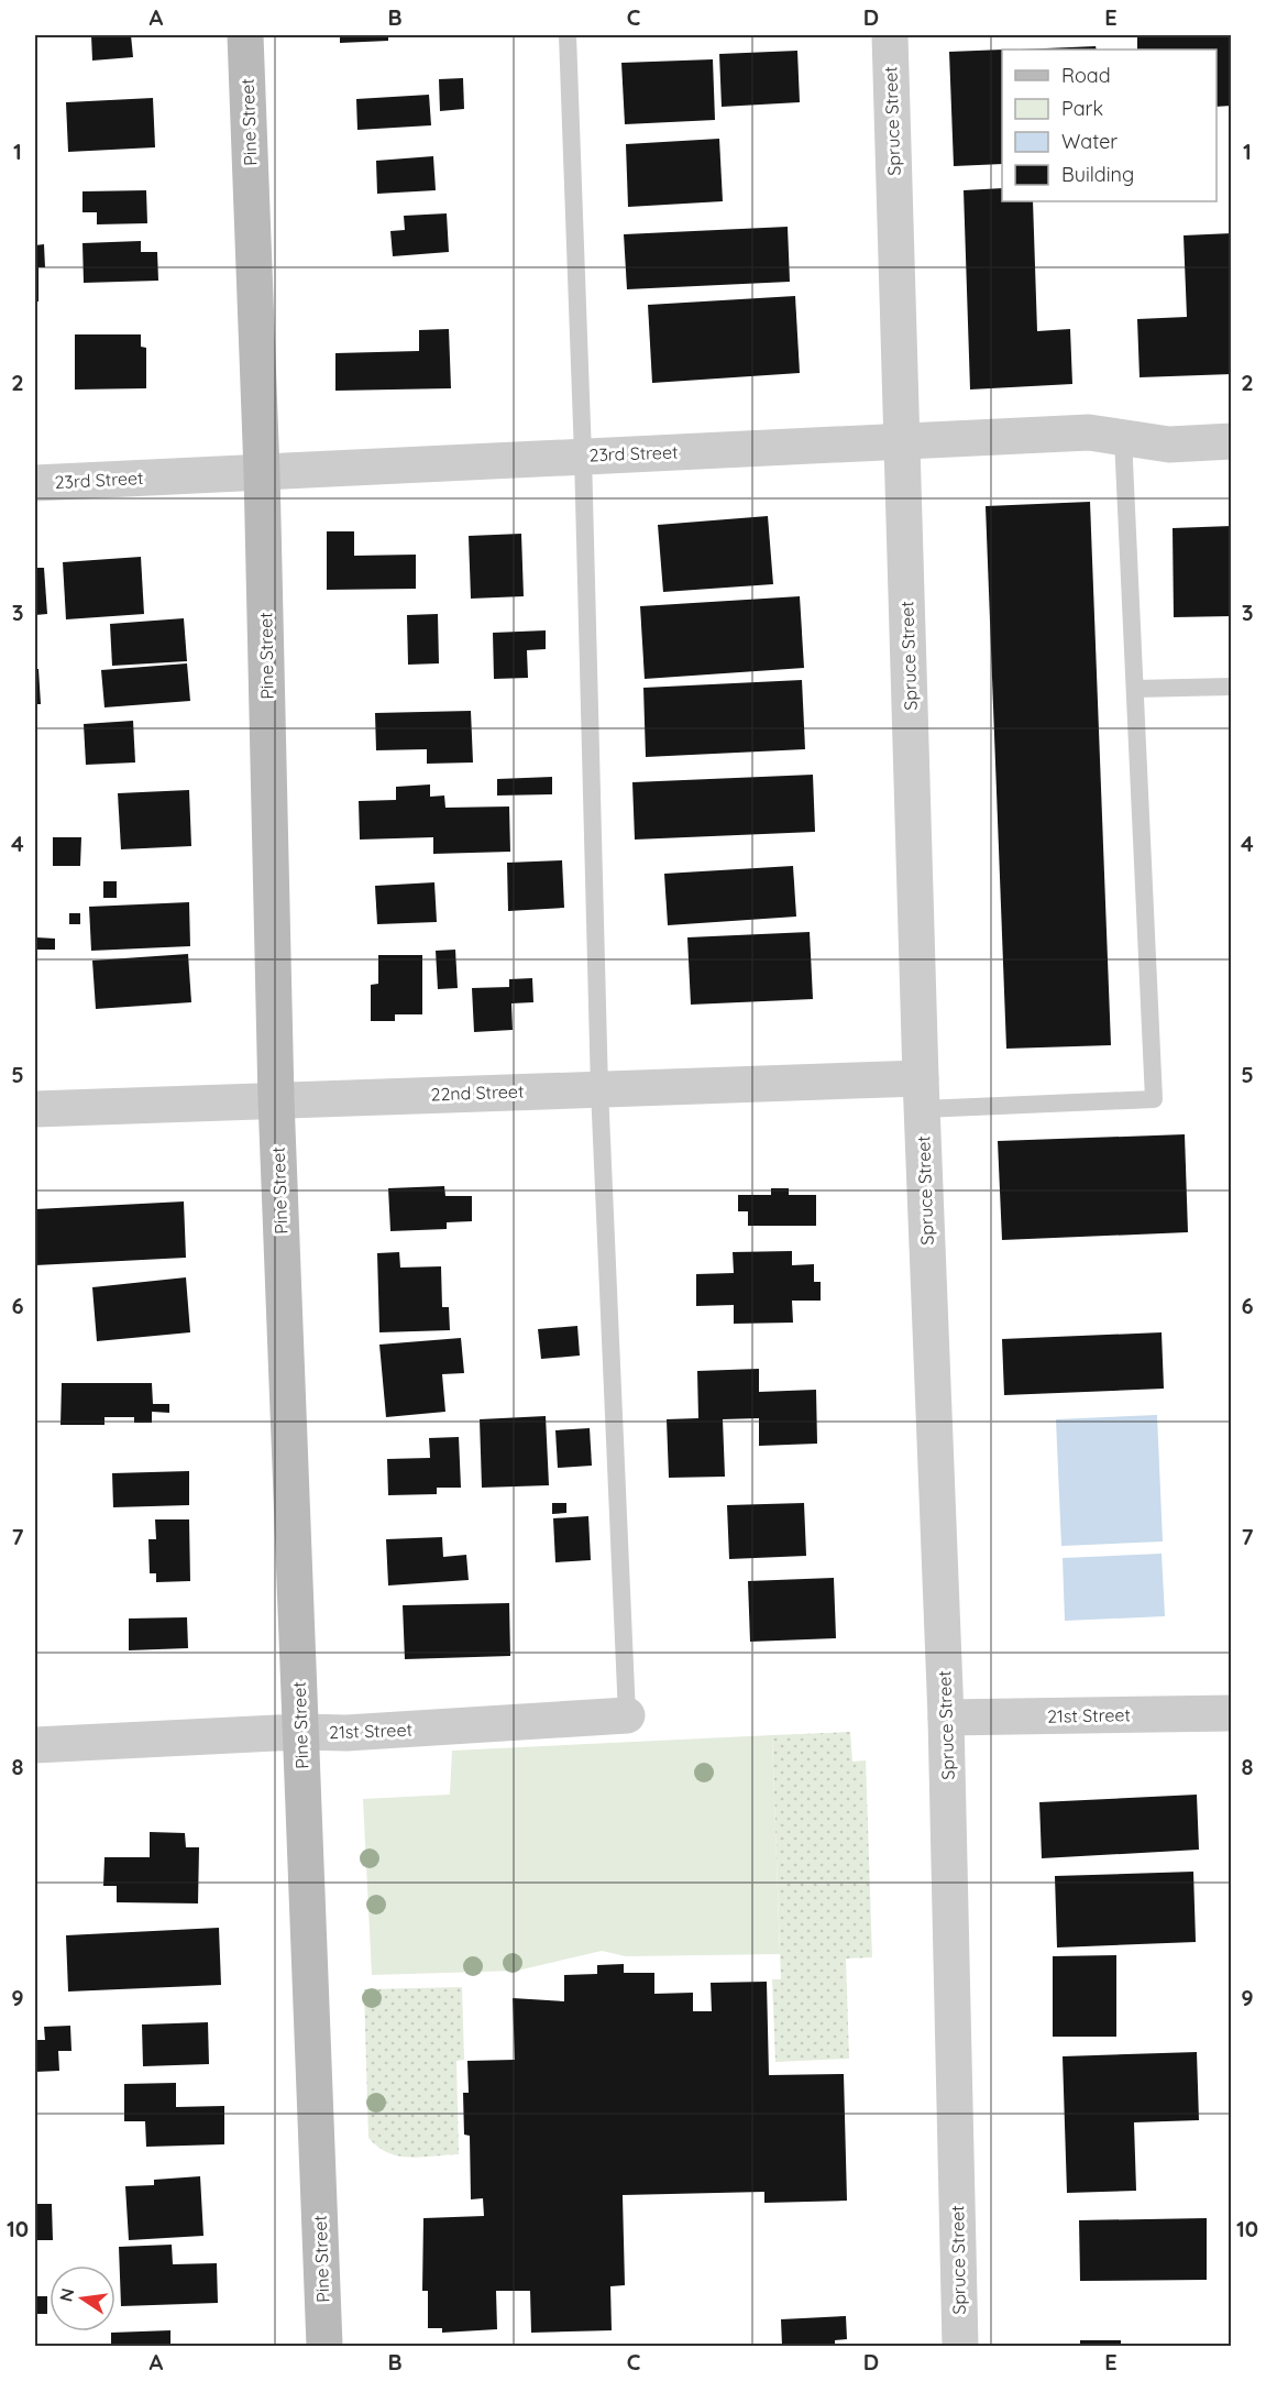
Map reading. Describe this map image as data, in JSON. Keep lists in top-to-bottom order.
{
  "streets": {
    "street": [
      "Spruce Street",
      "Pine Street",
      "23rd Street",
      "22nd Street",
      "21st Street"
    ]
  },
  "crossings": [
    ["Spruce Street", "23rd Street"],
    ["Spruce Street", "22nd Street"],
    ["Spruce Street", "21st Street"],
    ["Pine Street", "23rd Street"],
    ["Pine Street", "22nd Street"],
    ["Pine Street", "21st Street"]
  ],
  "legend": [
    "Road",
    "Park",
    "Water",
    "Building"
  ],
  "north": "left",
  "grid": {
    "columns": [
      "A",
      "B",
      "C",
      "D",
      "E"
    ],
    "rows": [
      "1",
      "2",
      "3",
      "4",
      "5",
      "6",
      "7",
      "8",
      "9",
      "10"
    ]
  }
}
